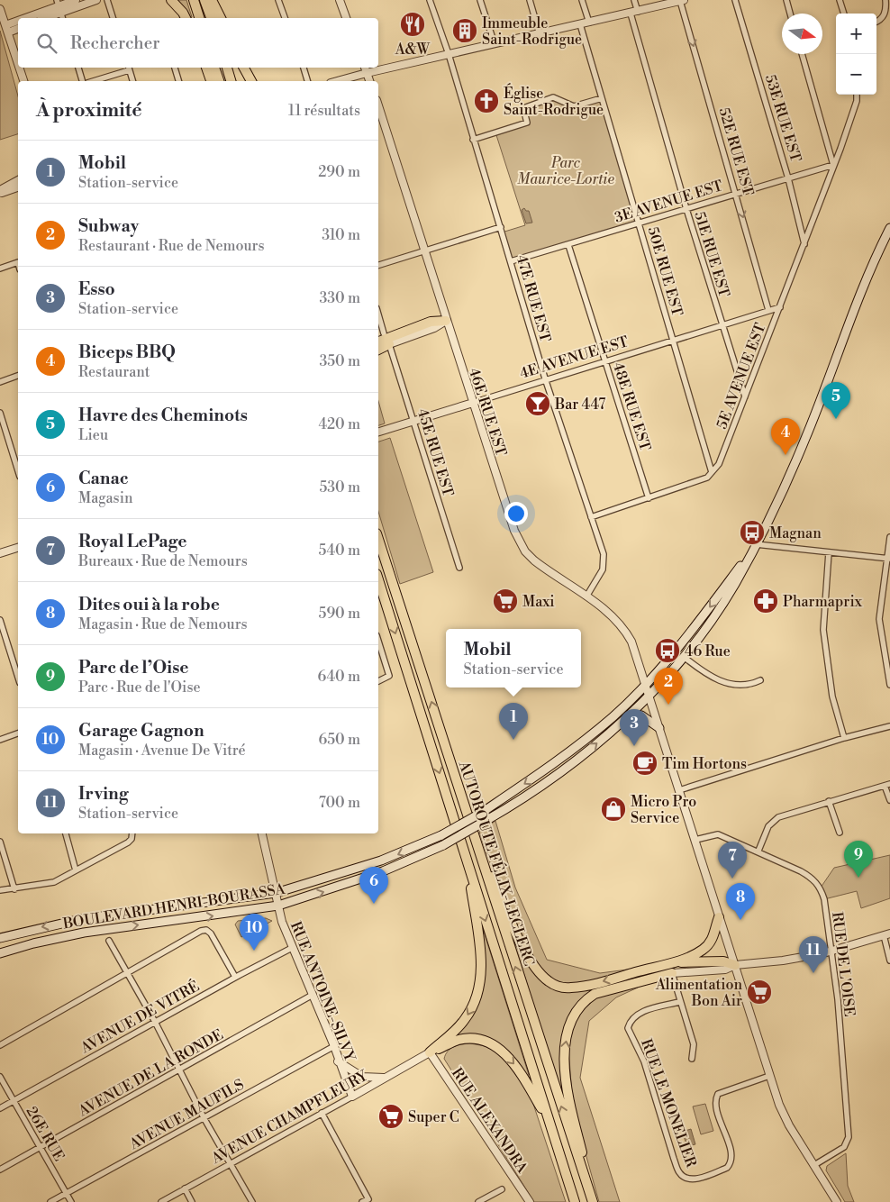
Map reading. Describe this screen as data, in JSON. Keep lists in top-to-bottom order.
{
  "streets": {
    "highway": ["AUTOROUTE FÉLIX-LECLERC"],
    "main road": ["BOULEVARD HENRI-BOURASSA"],
    "street": [
      "53E RUE EST",
      "52E RUE EST",
      "3E AVENUE EST",
      "51E RUE EST",
      "50E RUE EST",
      "47E RUE EST",
      "4E AVENUE EST",
      "5E AVENUE EST",
      "48E RUE EST",
      "46E RUE EST",
      "45E RUE EST",
      "RUE DE L'OISE",
      "RUE ANTOINE-SILVY",
      "AVENUE DE VITRÉ",
      "AVENUE DE LA RONDE",
      "RUE LE MONELIER",
      "AVENUE MAUFILS",
      "AVENUE CHAMPFLEURY",
      "RUE ALEXANDRA",
      "26E RUE"
    ]
  },
  "crossings": [
    ["53E RUE EST", "3E AVENUE EST"],
    ["53E RUE EST", "5E AVENUE EST"],
    ["52E RUE EST", "3E AVENUE EST"],
    ["52E RUE EST", "4E AVENUE EST"],
    ["3E AVENUE EST", "51E RUE EST"],
    ["3E AVENUE EST", "50E RUE EST"],
    ["3E AVENUE EST", "47E RUE EST"],
    ["3E AVENUE EST", "5E AVENUE EST"],
    ["3E AVENUE EST", "48E RUE EST"],
    ["51E RUE EST", "4E AVENUE EST"],
    ["51E RUE EST", "5E AVENUE EST"],
    ["50E RUE EST", "4E AVENUE EST"],
    ["50E RUE EST", "5E AVENUE EST"],
    ["47E RUE EST", "4E AVENUE EST"],
    ["47E RUE EST", "5E AVENUE EST"],
    ["47E RUE EST", "46E RUE EST"],
    ["4E AVENUE EST", "5E AVENUE EST"],
    ["4E AVENUE EST", "48E RUE EST"],
    ["4E AVENUE EST", "46E RUE EST"],
    ["4E AVENUE EST", "45E RUE EST"],
    ["5E AVENUE EST", "48E RUE EST"],
    ["46E RUE EST", "BOULEVARD HENRI-BOURASSA"],
    ["46E RUE EST", "RUE DE L'OISE"],
    ["46E RUE EST", "RUE LE MONELIER"],
    ["BOULEVARD HENRI-BOURASSA", "RUE ANTOINE-SILVY"],
    ["RUE ANTOINE-SILVY", "AVENUE DE VITRÉ"],
    ["RUE ANTOINE-SILVY", "AVENUE DE LA RONDE"],
    ["RUE ANTOINE-SILVY", "AVENUE MAUFILS"],
    ["RUE ANTOINE-SILVY", "AVENUE CHAMPFLEURY"],
    ["AVENUE DE VITRÉ", "26E RUE"],
    ["AVENUE DE LA RONDE", "26E RUE"],
    ["AVENUE MAUFILS", "26E RUE"],
    ["AVENUE CHAMPFLEURY", "RUE ALEXANDRA"]
  ],
  "one_way": ["52E RUE EST"],
  "parks": ["Parc Maurice-Lortie"],
  "places": {
    "restaurant": ["A&W"],
    "building": ["Immeuble Saint-Rodrigue"],
    "church": ["Église Saint-Rodrigue"],
    "bar": ["Bar 447"],
    "bus stop": ["Magnan", "46 Rue"],
    "supermarket": ["Maxi", "Alimentation Bon Air", "Super C"],
    "pharmacy": ["Pharmaprix"],
    "cafe": ["Tim Hortons"],
    "shop": ["Micro Pro Service"]
  },
  "north": "right",
  "page": {
    "map_buttons": ["+", "−"],
    "search": "Rechercher",
    "heading": ["À proximité", "11 résultats"],
    "list": [
      {
        "mark": "1",
        "name": "Mobil",
        "note": "Station-service",
        "value": "290 m"
      },
      {
        "mark": "2",
        "name": "Subway",
        "note": "Restaurant · Rue de Nemours",
        "value": "310 m"
      },
      {
        "mark": "3",
        "name": "Esso",
        "note": "Station-service",
        "value": "330 m"
      },
      {
        "mark": "4",
        "name": "Biceps BBQ",
        "note": "Restaurant",
        "value": "350 m"
      },
      {
        "mark": "5",
        "name": "Havre des Cheminots",
        "note": "Lieu",
        "value": "420 m"
      },
      {
        "mark": "6",
        "name": "Canac",
        "note": "Magasin",
        "value": "530 m"
      },
      {
        "mark": "7",
        "name": "Royal LePage",
        "note": "Bureaux · Rue de Nemours",
        "value": "540 m"
      },
      {
        "mark": "8",
        "name": "Dites oui à la robe",
        "note": "Magasin · Rue de Nemours",
        "value": "590 m"
      },
      {
        "mark": "9",
        "name": "Parc de l’Oise",
        "note": "Parc · Rue de l'Oise",
        "value": "640 m"
      },
      {
        "mark": "10",
        "name": "Garage Gagnon",
        "note": "Magasin · Avenue De Vitré",
        "value": "650 m"
      },
      {
        "mark": "11",
        "name": "Irving",
        "note": "Station-service",
        "value": "700 m"
      }
    ],
    "pins": [
      "5",
      "4",
      "2",
      "1",
      "3",
      "9",
      "7",
      "6",
      "8",
      "10",
      "11"
    ],
    "popup": ["Mobil", "Station-service"]
  }
}
